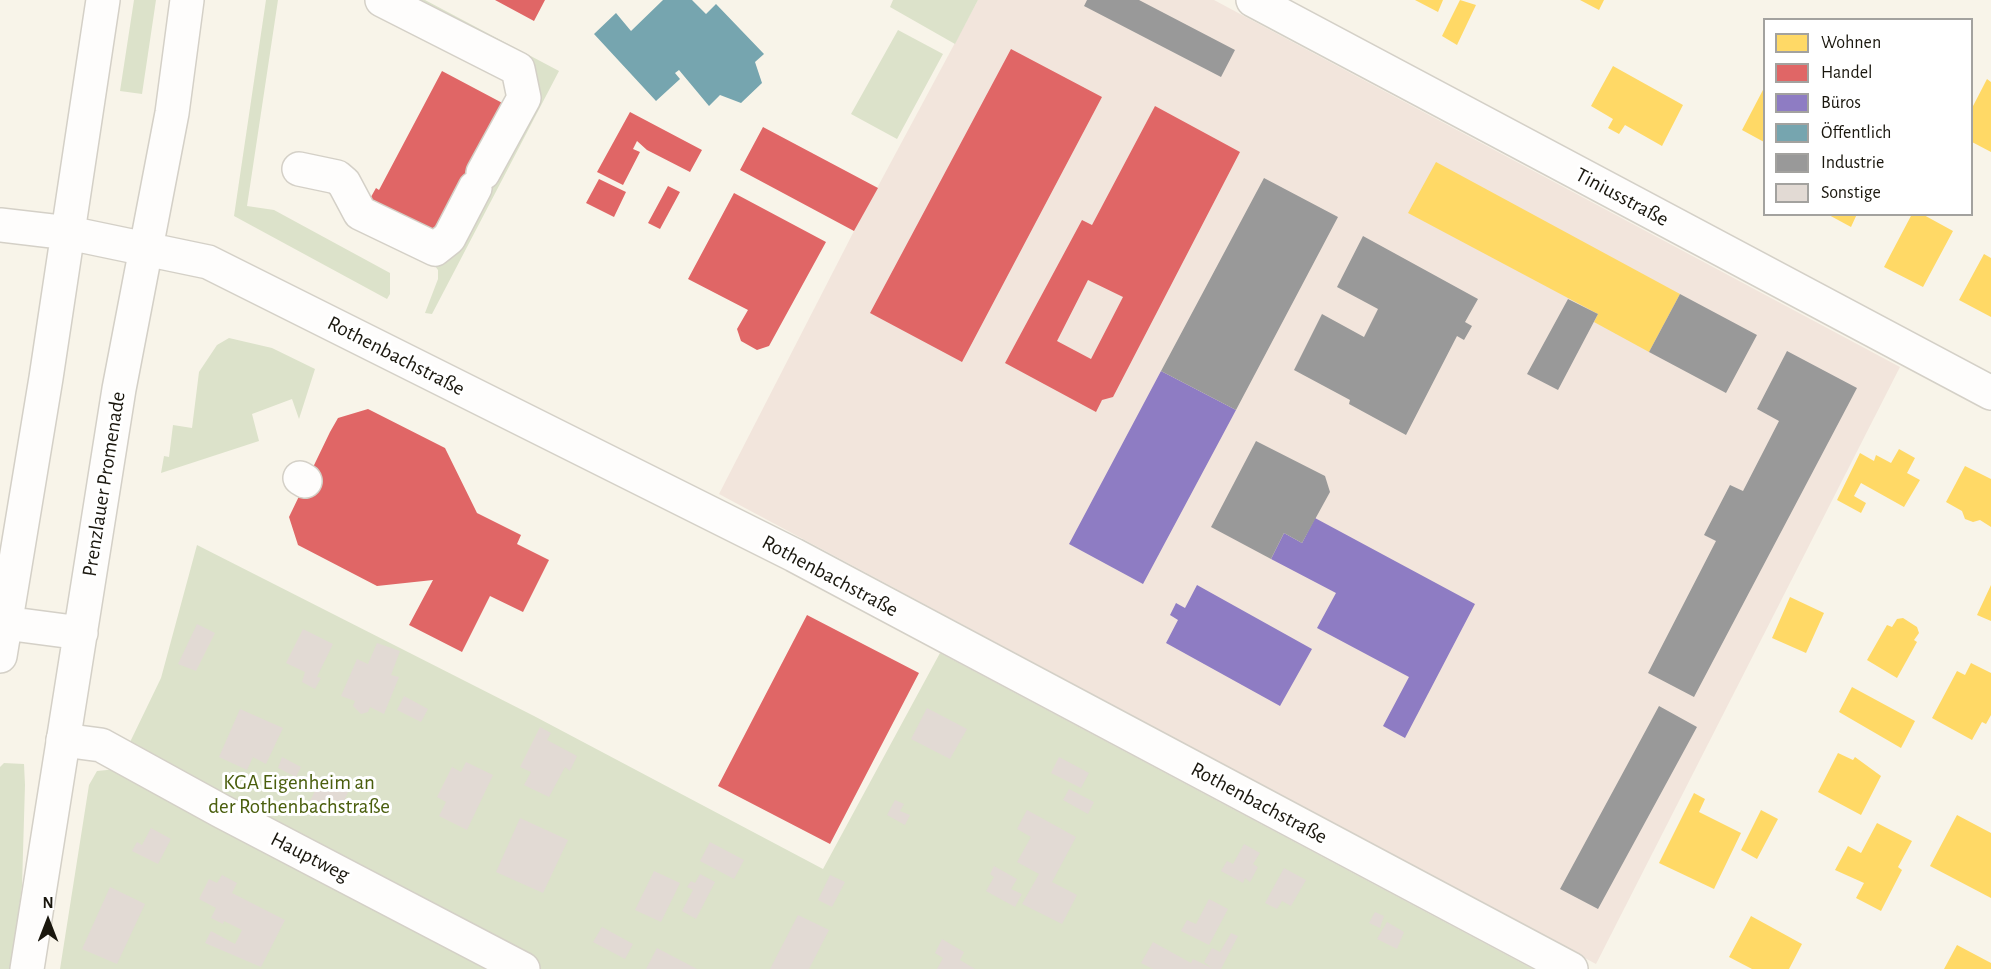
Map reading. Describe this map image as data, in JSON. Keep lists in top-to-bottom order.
{
  "streets": {
    "main road": [
      "Tiniusstraße",
      "Rothenbachstraße",
      "Prenzlauer Promenade",
      "Hauptweg"
    ]
  },
  "crossings": [
    ["Rothenbachstraße", "Prenzlauer Promenade"],
    ["Prenzlauer Promenade", "Hauptweg"]
  ],
  "parks": ["KGA Eigenheim an der Rothenbachstraße"],
  "legend": [
    "Wohnen",
    "Handel",
    "Büros",
    "Öffentlich",
    "Industrie",
    "Sonstige"
  ],
  "north": "top"
}
